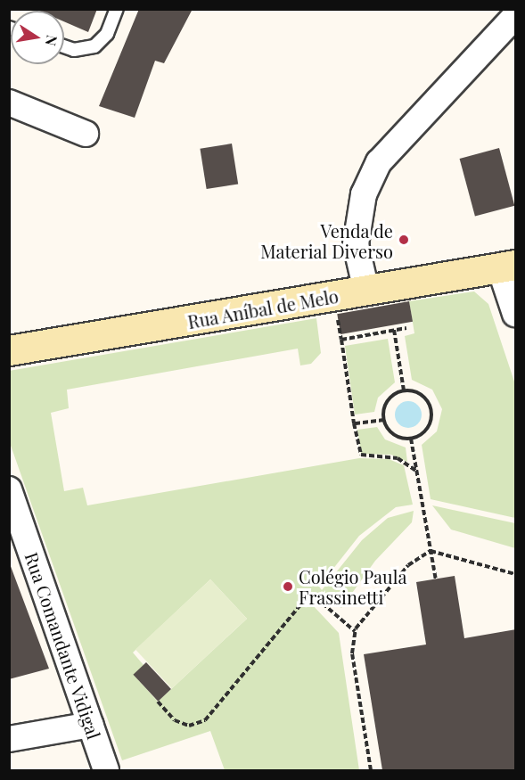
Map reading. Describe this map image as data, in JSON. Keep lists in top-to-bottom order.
{
  "streets": {
    "street": ["Rua Aníbal de Melo", "Rua Comandante Vidigal"]
  },
  "places": ["Venda de Material Diverso", "Colégio Paula Frassinetti"],
  "north": "right"
}
